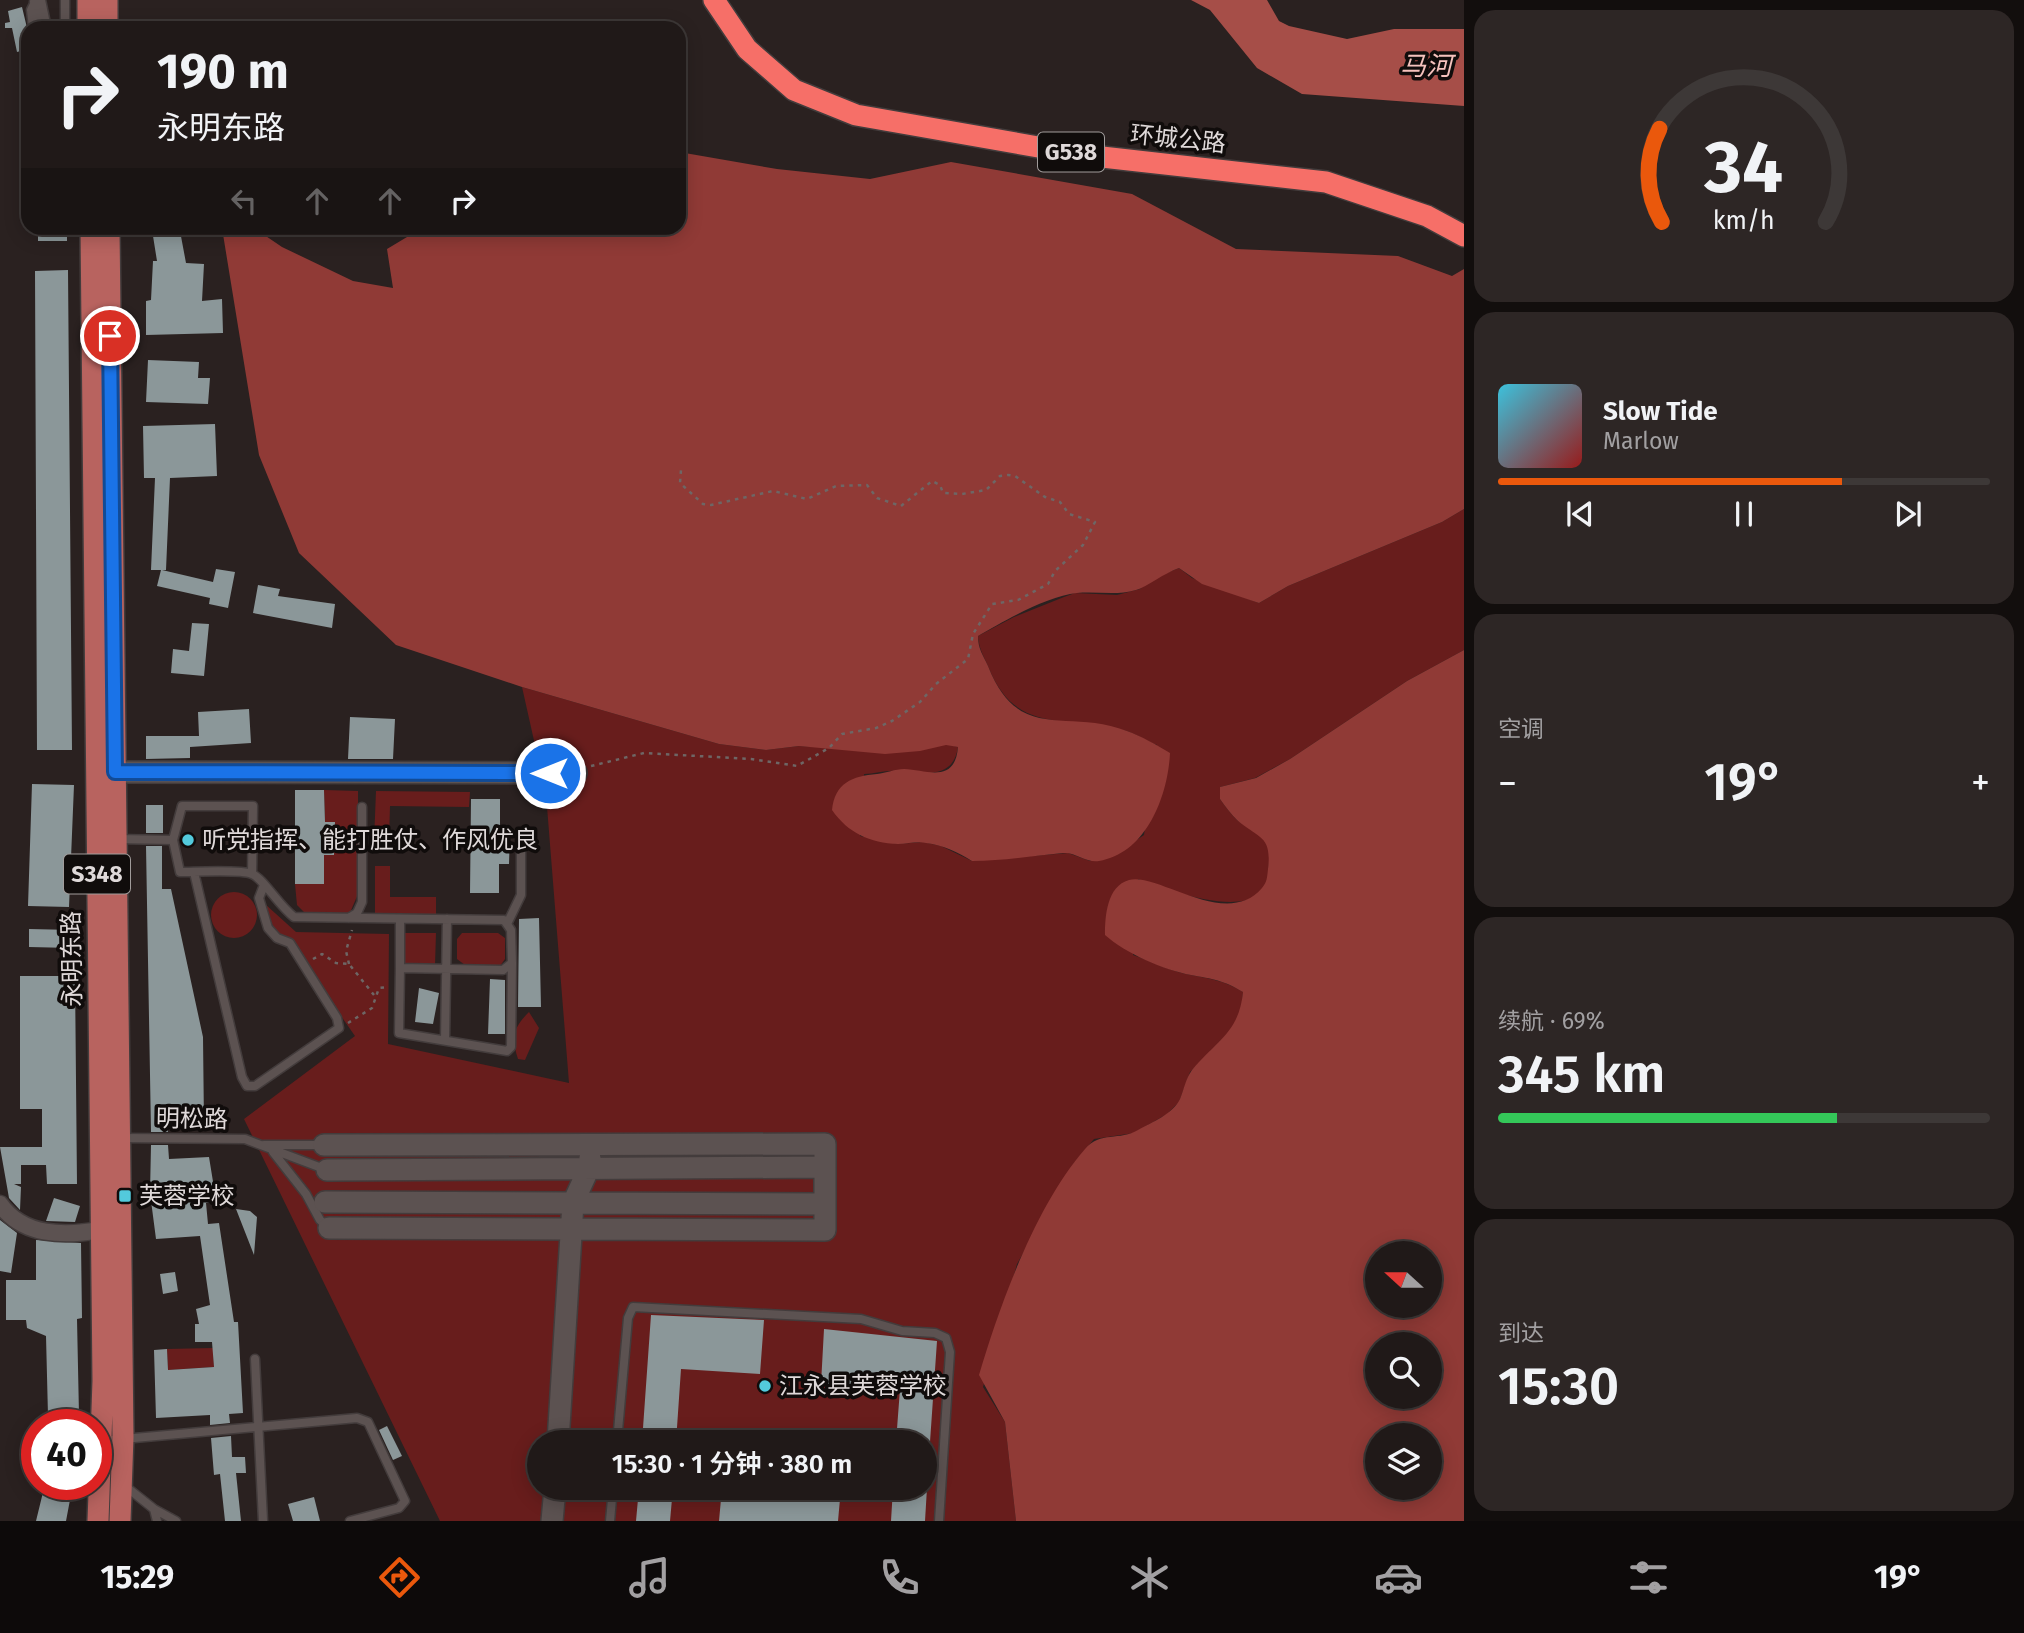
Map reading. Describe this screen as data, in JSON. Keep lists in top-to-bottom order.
{
  "streets": {
    "highway": ["环城公路", "G538"],
    "main road": ["S348", "永明东路"],
    "lane": ["明松路"]
  },
  "crossings": [
    ["永明东路", "明松路"]
  ],
  "water": ["马河"],
  "places": {
    "other": ["听党指挥、能打胜仗、作风优良", "江永县芙蓉学校"],
    "transit": ["芙蓉学校"]
  },
  "north": "left",
  "page": {
    "turn": ["190 m", "永明东路"],
    "song": ["Slow Tide", "Marlow"],
    "tile": [
      "空调",
      ["续航 · 69%", "345 km"],
      ["到达", "15:30"]
    ],
    "heat": ["−", "19°", "+"],
    "limit": "40",
    "trip": "15:30 · 1 分钟 · 380 m",
    "tabs": ["15:29", "19°"],
    "gauge": ["34", "km/h"]
  }
}
